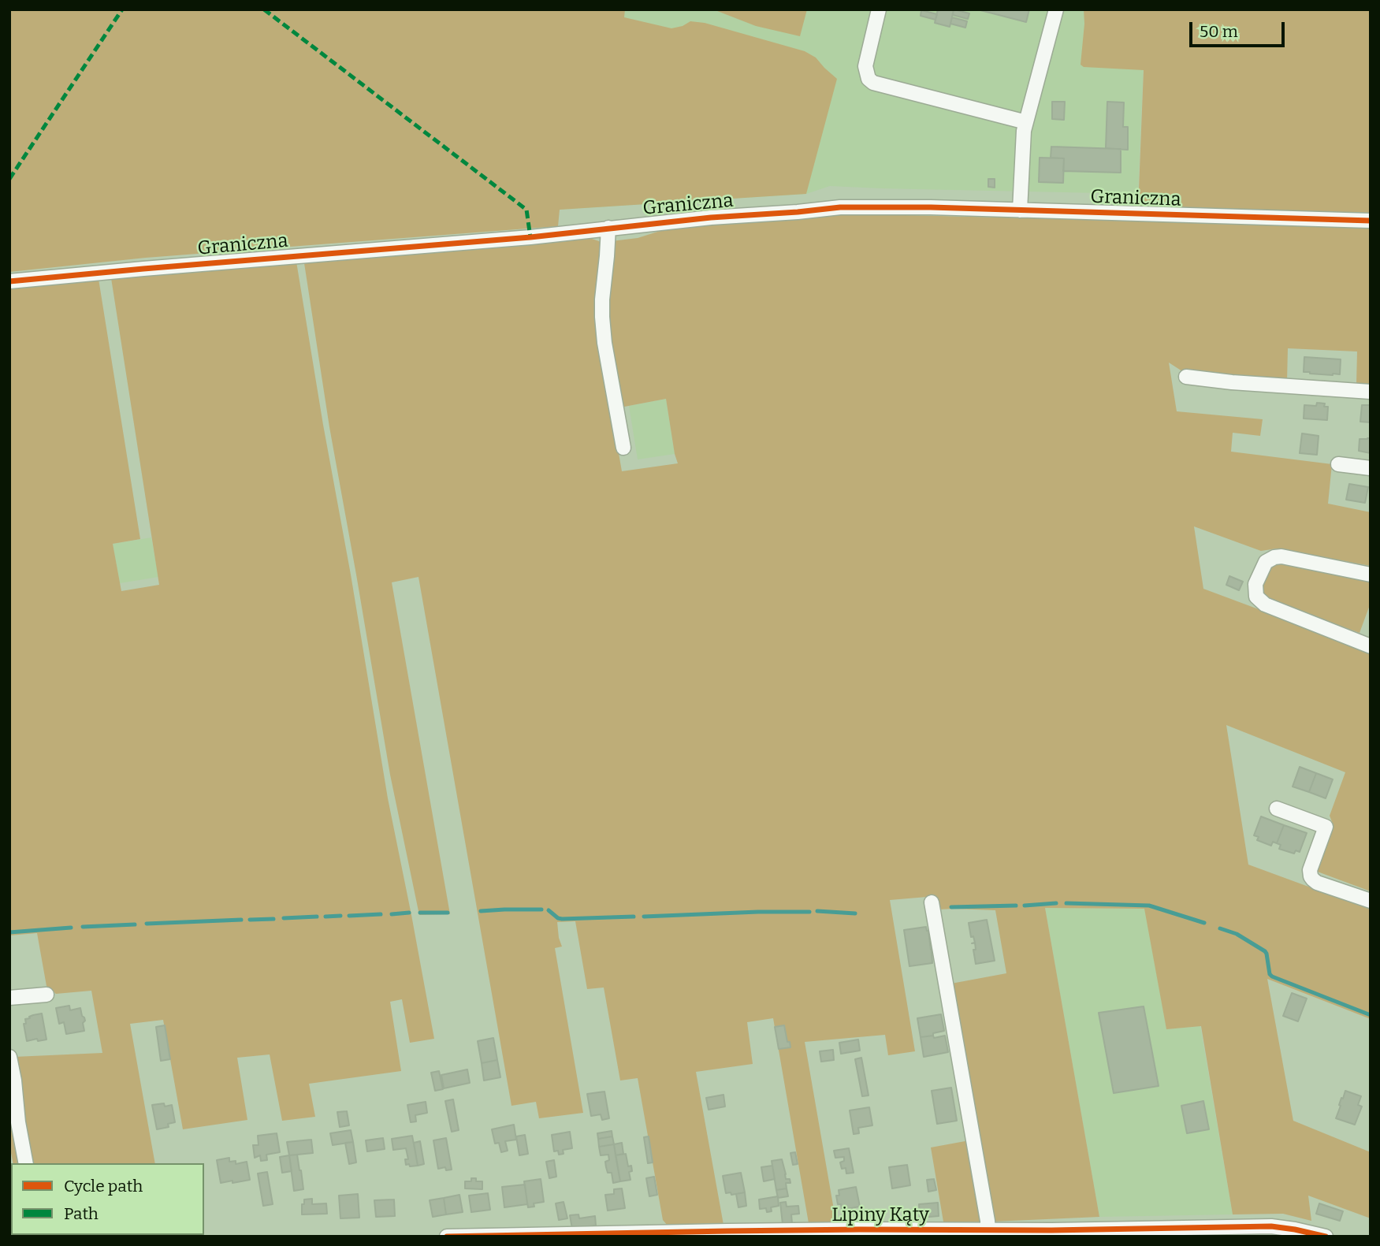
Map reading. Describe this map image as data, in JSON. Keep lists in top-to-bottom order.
{
  "streets": {
    "street": ["Graniczna", "Lipiny Kąty"]
  },
  "legend": ["Cycle path", "Path"],
  "scale_bar": "50 m"
}
